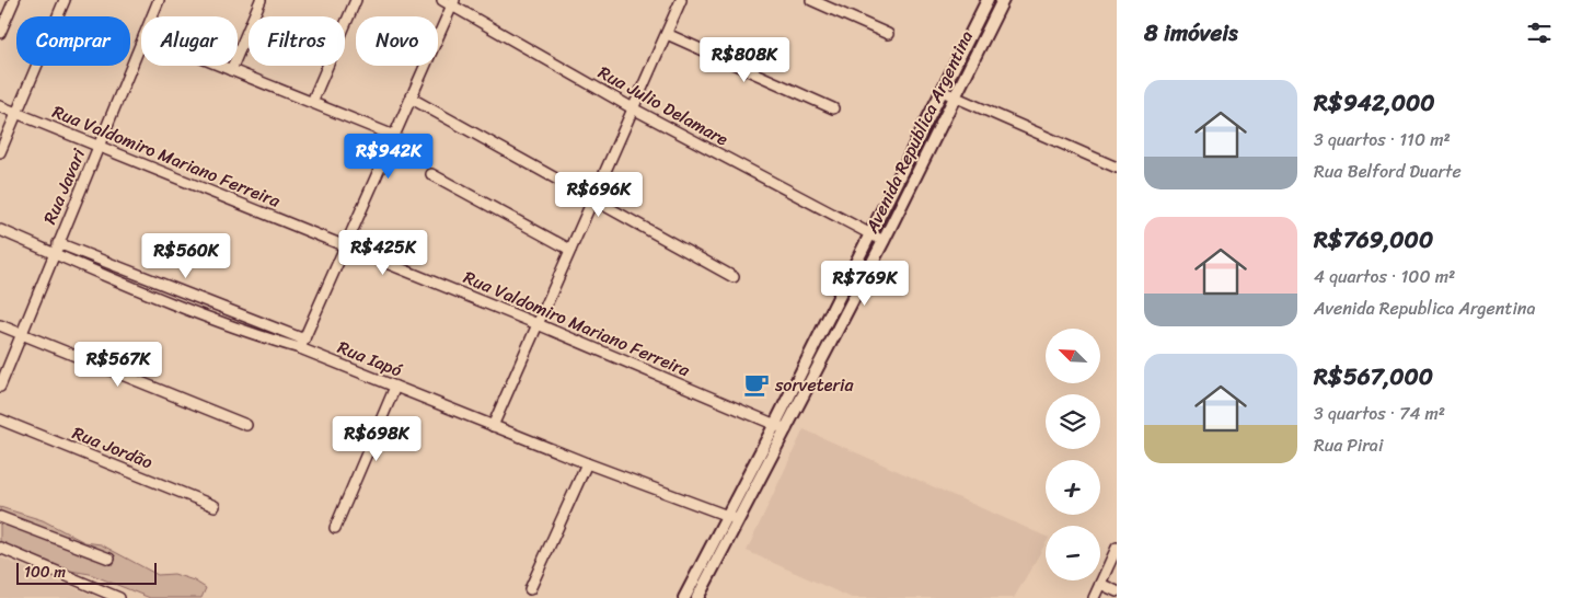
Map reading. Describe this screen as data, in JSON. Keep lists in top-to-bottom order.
{
  "streets": {
    "main road": ["Avenida Republica Argentina"],
    "street": [
      "Rua Julio Delamare",
      "Rua Valdomiro Mariano Ferreira",
      "Rua Javari",
      "Rua Iapó",
      "Rua Jordão"
    ]
  },
  "crossings": [
    ["Rua Julio Delamare", "Avenida Republica Argentina"],
    ["Avenida Republica Argentina", "Rua Valdomiro Mariano Ferreira"],
    ["Avenida Republica Argentina", "Rua Iapó"],
    ["Rua Valdomiro Mariano Ferreira", "Rua Javari"],
    ["Rua Javari", "Rua Iapó"]
  ],
  "places": {
    "cafe": ["sorveteria"]
  },
  "scale_bar": "100 m",
  "north": "top left",
  "page": {
    "heading": "8 imóveis",
    "chip": [
      "Comprar",
      "Alugar",
      "Filtros",
      "Novo"
    ],
    "price": [
      "R$808K",
      "R$942K",
      "R$696K",
      "R$425K",
      "R$560K",
      "R$769K",
      "R$567K",
      "R$698K"
    ],
    "list": [
      {
        "name": "R$942,000",
        "note": "3 quartos · 110 m² · Rua Belford Duarte"
      },
      {
        "name": "R$769,000",
        "note": "4 quartos · 100 m² · Avenida Republica Argentina"
      },
      {
        "name": "R$567,000",
        "note": "3 quartos · 74 m² · Rua Pirai"
      }
    ],
    "map_buttons": ["+", "−"],
    "scale": "100 m"
  }
}
